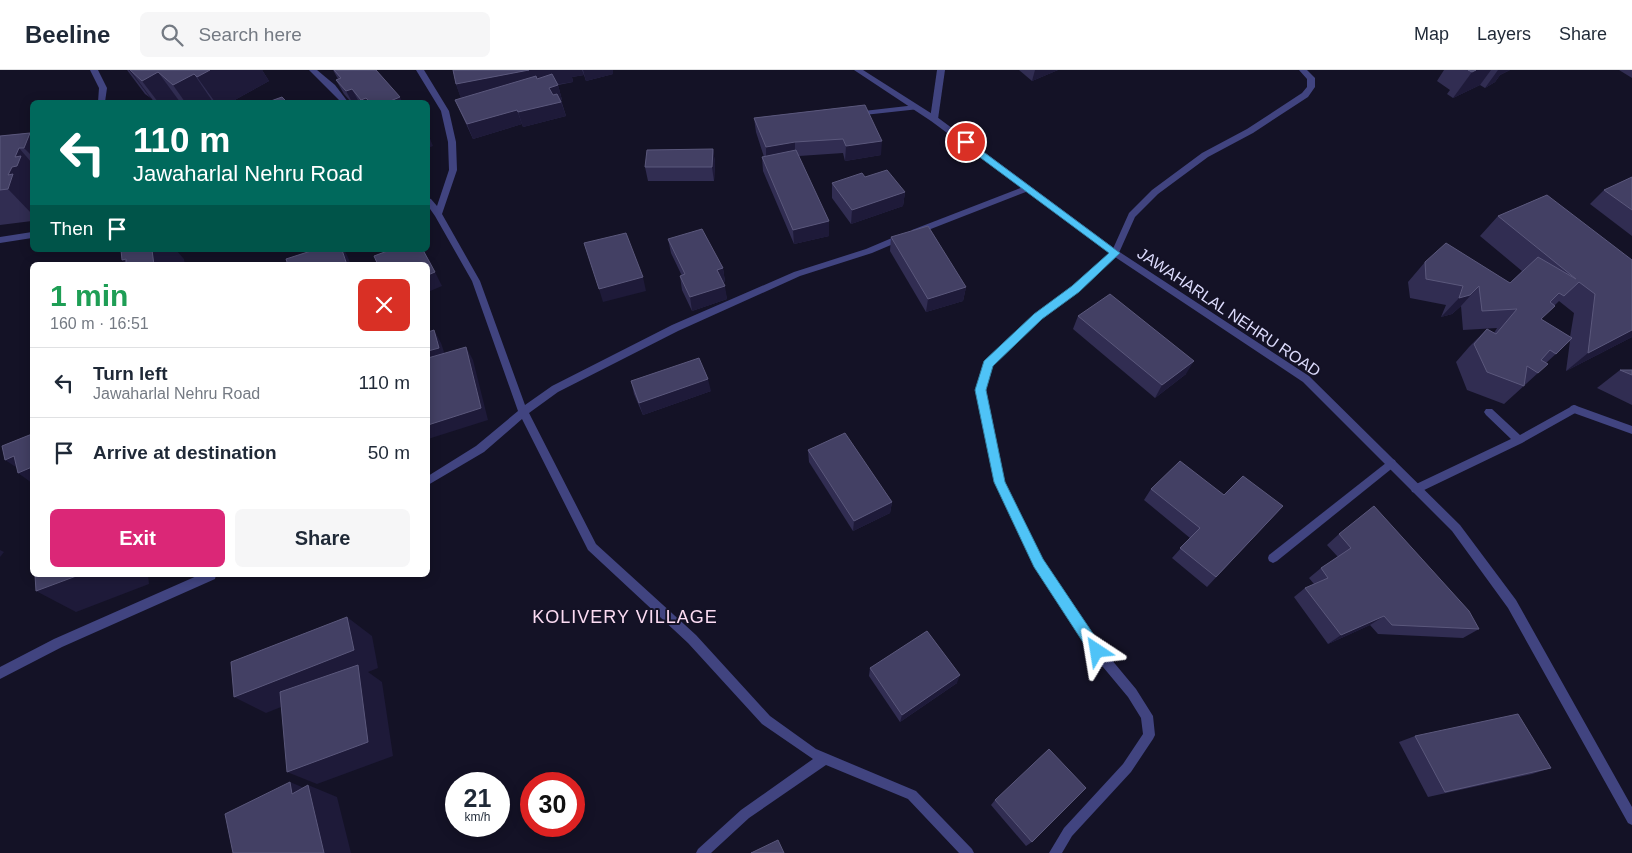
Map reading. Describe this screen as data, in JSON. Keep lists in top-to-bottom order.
{
  "streets": {
    "street": ["JAWAHARLAL NEHRU ROAD"]
  },
  "districts": ["KOLIVERY VILLAGE"],
  "page": {
    "header": "Beeline",
    "search": "Search here",
    "nav": ["Map", "Layers", "Share"],
    "turn": ["110 m", "Jawaharlal Nehru Road"],
    "then": "Then",
    "heading": ["1 min", "160 m · 16:51"],
    "list": [
      {
        "name": "Turn left",
        "note": "Jawaharlal Nehru Road",
        "value": "110 m"
      },
      {
        "name": "Arrive at destination",
        "value": "50 m"
      }
    ],
    "buttons": ["Exit", "Share"],
    "speed": "21 km/h",
    "limit": "30"
  }
}
